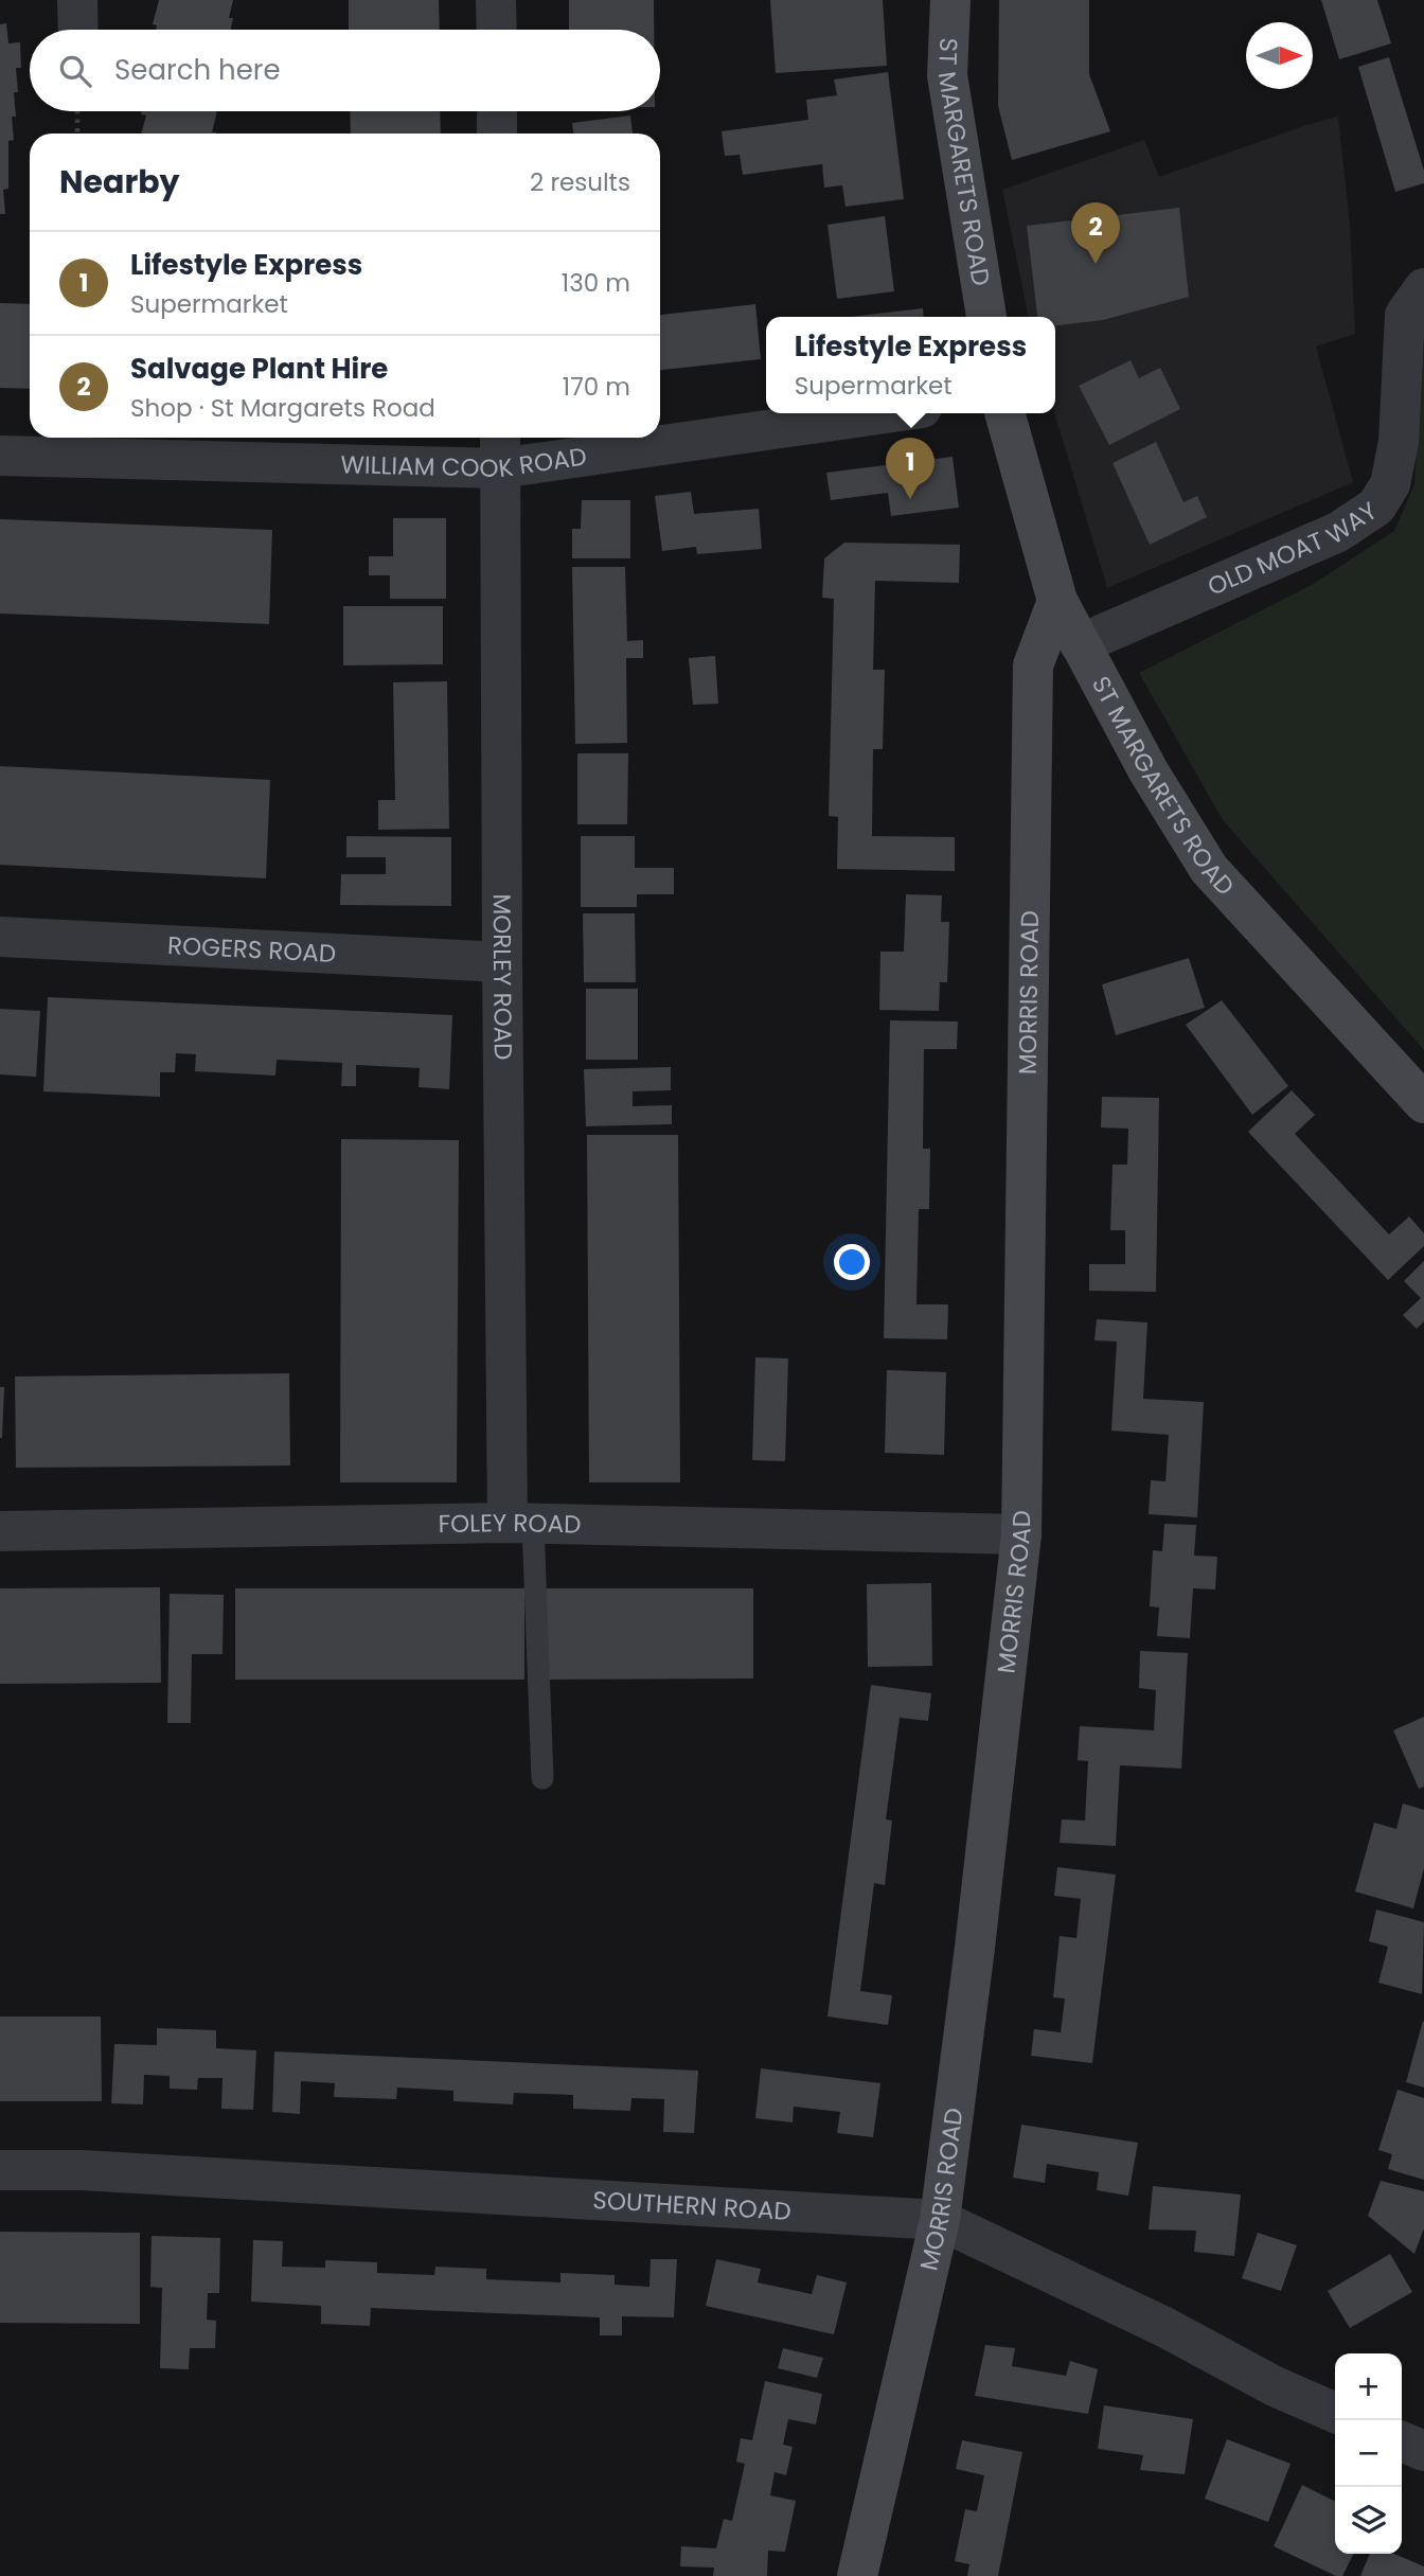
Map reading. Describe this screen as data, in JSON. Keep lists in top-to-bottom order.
{
  "streets": {
    "street": [
      "ST MARGARETS ROAD",
      "WILLIAM COOK ROAD",
      "OLD MOAT WAY",
      "ROGERS ROAD",
      "MORLEY ROAD",
      "MORRIS ROAD",
      "FOLEY ROAD",
      "SOUTHERN ROAD"
    ]
  },
  "crossings": [
    ["ST MARGARETS ROAD", "OLD MOAT WAY"],
    ["ST MARGARETS ROAD", "MORRIS ROAD"],
    ["WILLIAM COOK ROAD", "MORLEY ROAD"],
    ["ROGERS ROAD", "MORLEY ROAD"],
    ["MORLEY ROAD", "FOLEY ROAD"],
    ["MORRIS ROAD", "FOLEY ROAD"],
    ["MORRIS ROAD", "SOUTHERN ROAD"]
  ],
  "north": "right",
  "page": {
    "search": "Search here",
    "heading": ["Nearby", "2 results"],
    "pins": ["2", "1"],
    "list": [
      {
        "mark": "1",
        "name": "Lifestyle Express",
        "note": "Supermarket",
        "value": "130 m"
      },
      {
        "mark": "2",
        "name": "Salvage Plant Hire",
        "note": "Shop · St Margarets Road",
        "value": "170 m"
      }
    ],
    "popup": ["Lifestyle Express", "Supermarket"],
    "map_buttons": ["+", "−"]
  }
}
